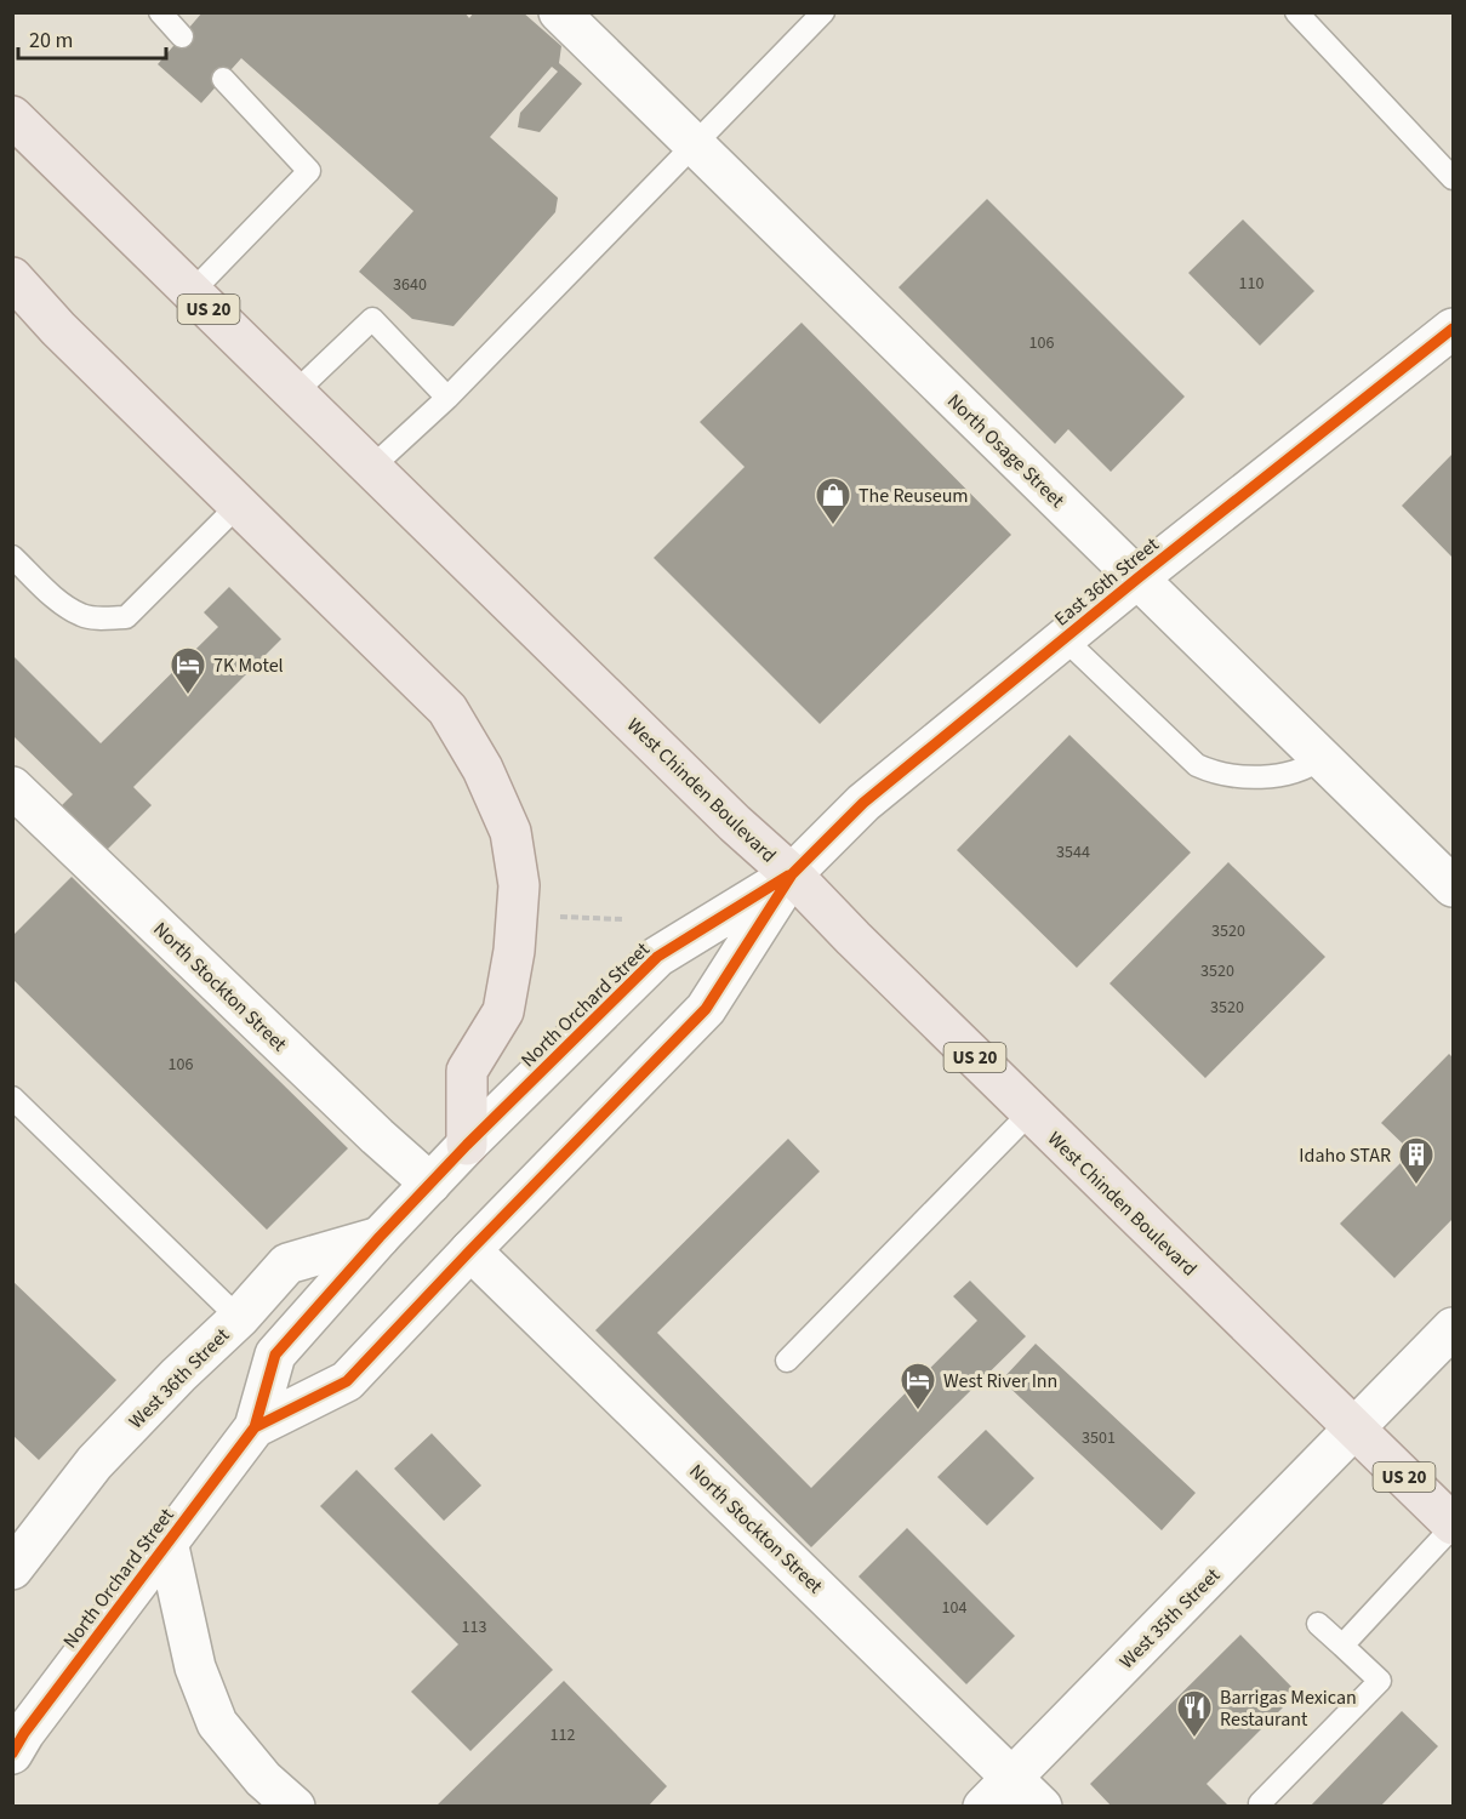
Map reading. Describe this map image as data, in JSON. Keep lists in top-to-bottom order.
{
  "streets": {
    "main road": ["US 20", "West Chinden Boulevard"],
    "street": [
      "North Osage Street",
      "East 36th Street",
      "North Stockton Street",
      "North Orchard Street",
      "West 36th Street",
      "West 35th Street"
    ]
  },
  "crossings": [
    ["North Osage Street", "East 36th Street"],
    ["East 36th Street", "West Chinden Boulevard"],
    ["East 36th Street", "North Orchard Street"],
    ["West Chinden Boulevard", "North Orchard Street"],
    ["West Chinden Boulevard", "West 35th Street"],
    ["North Stockton Street", "North Orchard Street"],
    ["North Stockton Street", "West 35th Street"],
    ["North Orchard Street", "West 36th Street"]
  ],
  "places": {
    "shop": ["The Reuseum"],
    "hotel": ["7K Motel", "West River Inn"],
    "building": ["Idaho STAR"],
    "restaurant": ["Barrigas Mexican Restaurant"]
  },
  "house_numbers": [
    "110",
    "3640",
    "106",
    "3544",
    "3520",
    "3520",
    "3520",
    "106",
    "3501",
    "104",
    "113",
    "112"
  ],
  "scale_bar": "20 m"
}
